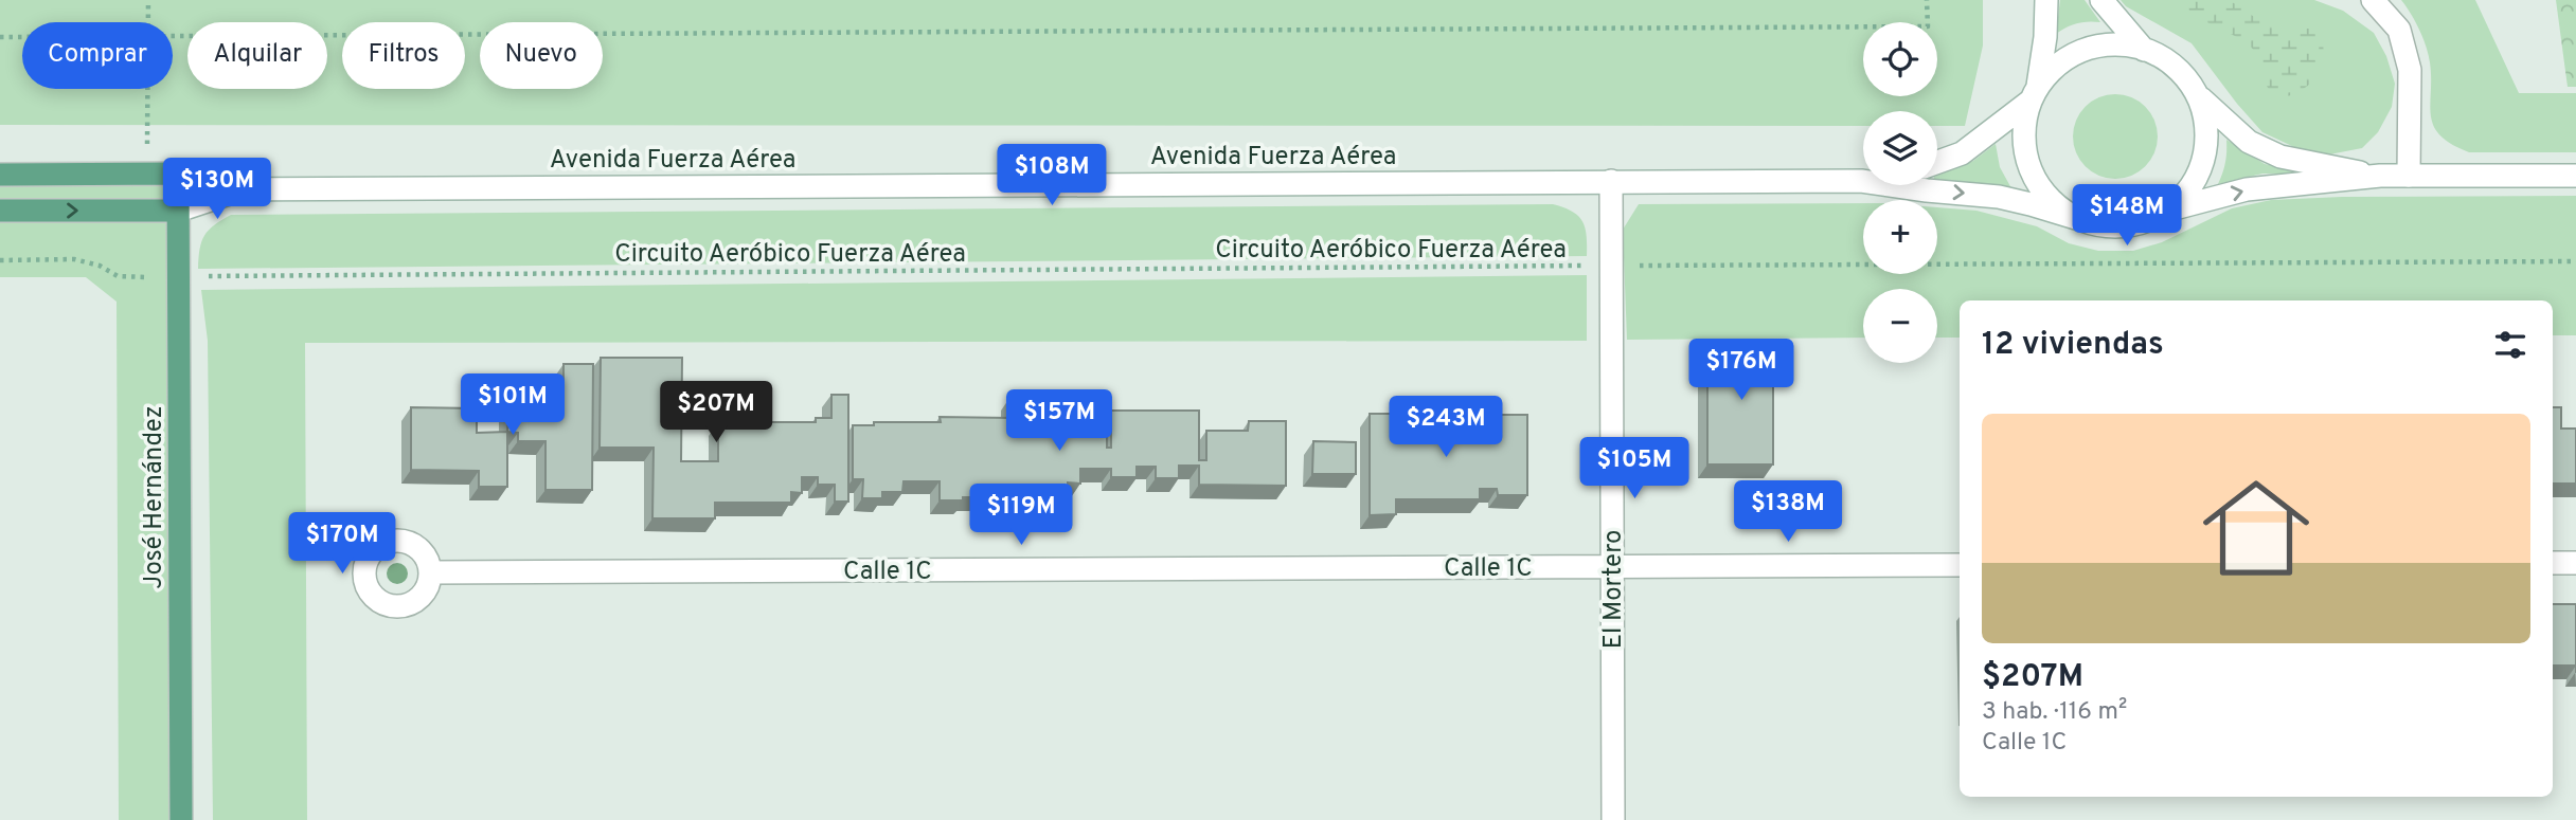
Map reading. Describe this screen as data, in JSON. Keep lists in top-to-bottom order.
{
  "streets": {
    "main road": [
      "Avenida Fuerza Aérea",
      "José Hernández",
      "Calle 1C",
      "El Mortero"
    ],
    "path": ["Circuito Aeróbico Fuerza Aérea"]
  },
  "crossings": [
    ["Avenida Fuerza Aérea", "José Hernández"],
    ["Avenida Fuerza Aérea", "El Mortero"],
    ["Circuito Aeróbico Fuerza Aérea", "El Mortero"],
    ["Calle 1C", "El Mortero"]
  ],
  "page": {
    "map_buttons": ["+", "−"],
    "chip": [
      "Comprar",
      "Alquilar",
      "Filtros",
      "Nuevo"
    ],
    "price": [
      "$108M",
      "$130M",
      "$148M",
      "$176M",
      "$101M",
      "$207M",
      "$157M",
      "$243M",
      "$105M",
      "$138M",
      "$119M",
      "$170M"
    ],
    "heading": "12 viviendas",
    "list": [
      {
        "name": "$207M",
        "note": "3 hab. · 116 m² · Calle 1C"
      }
    ]
  }
}
